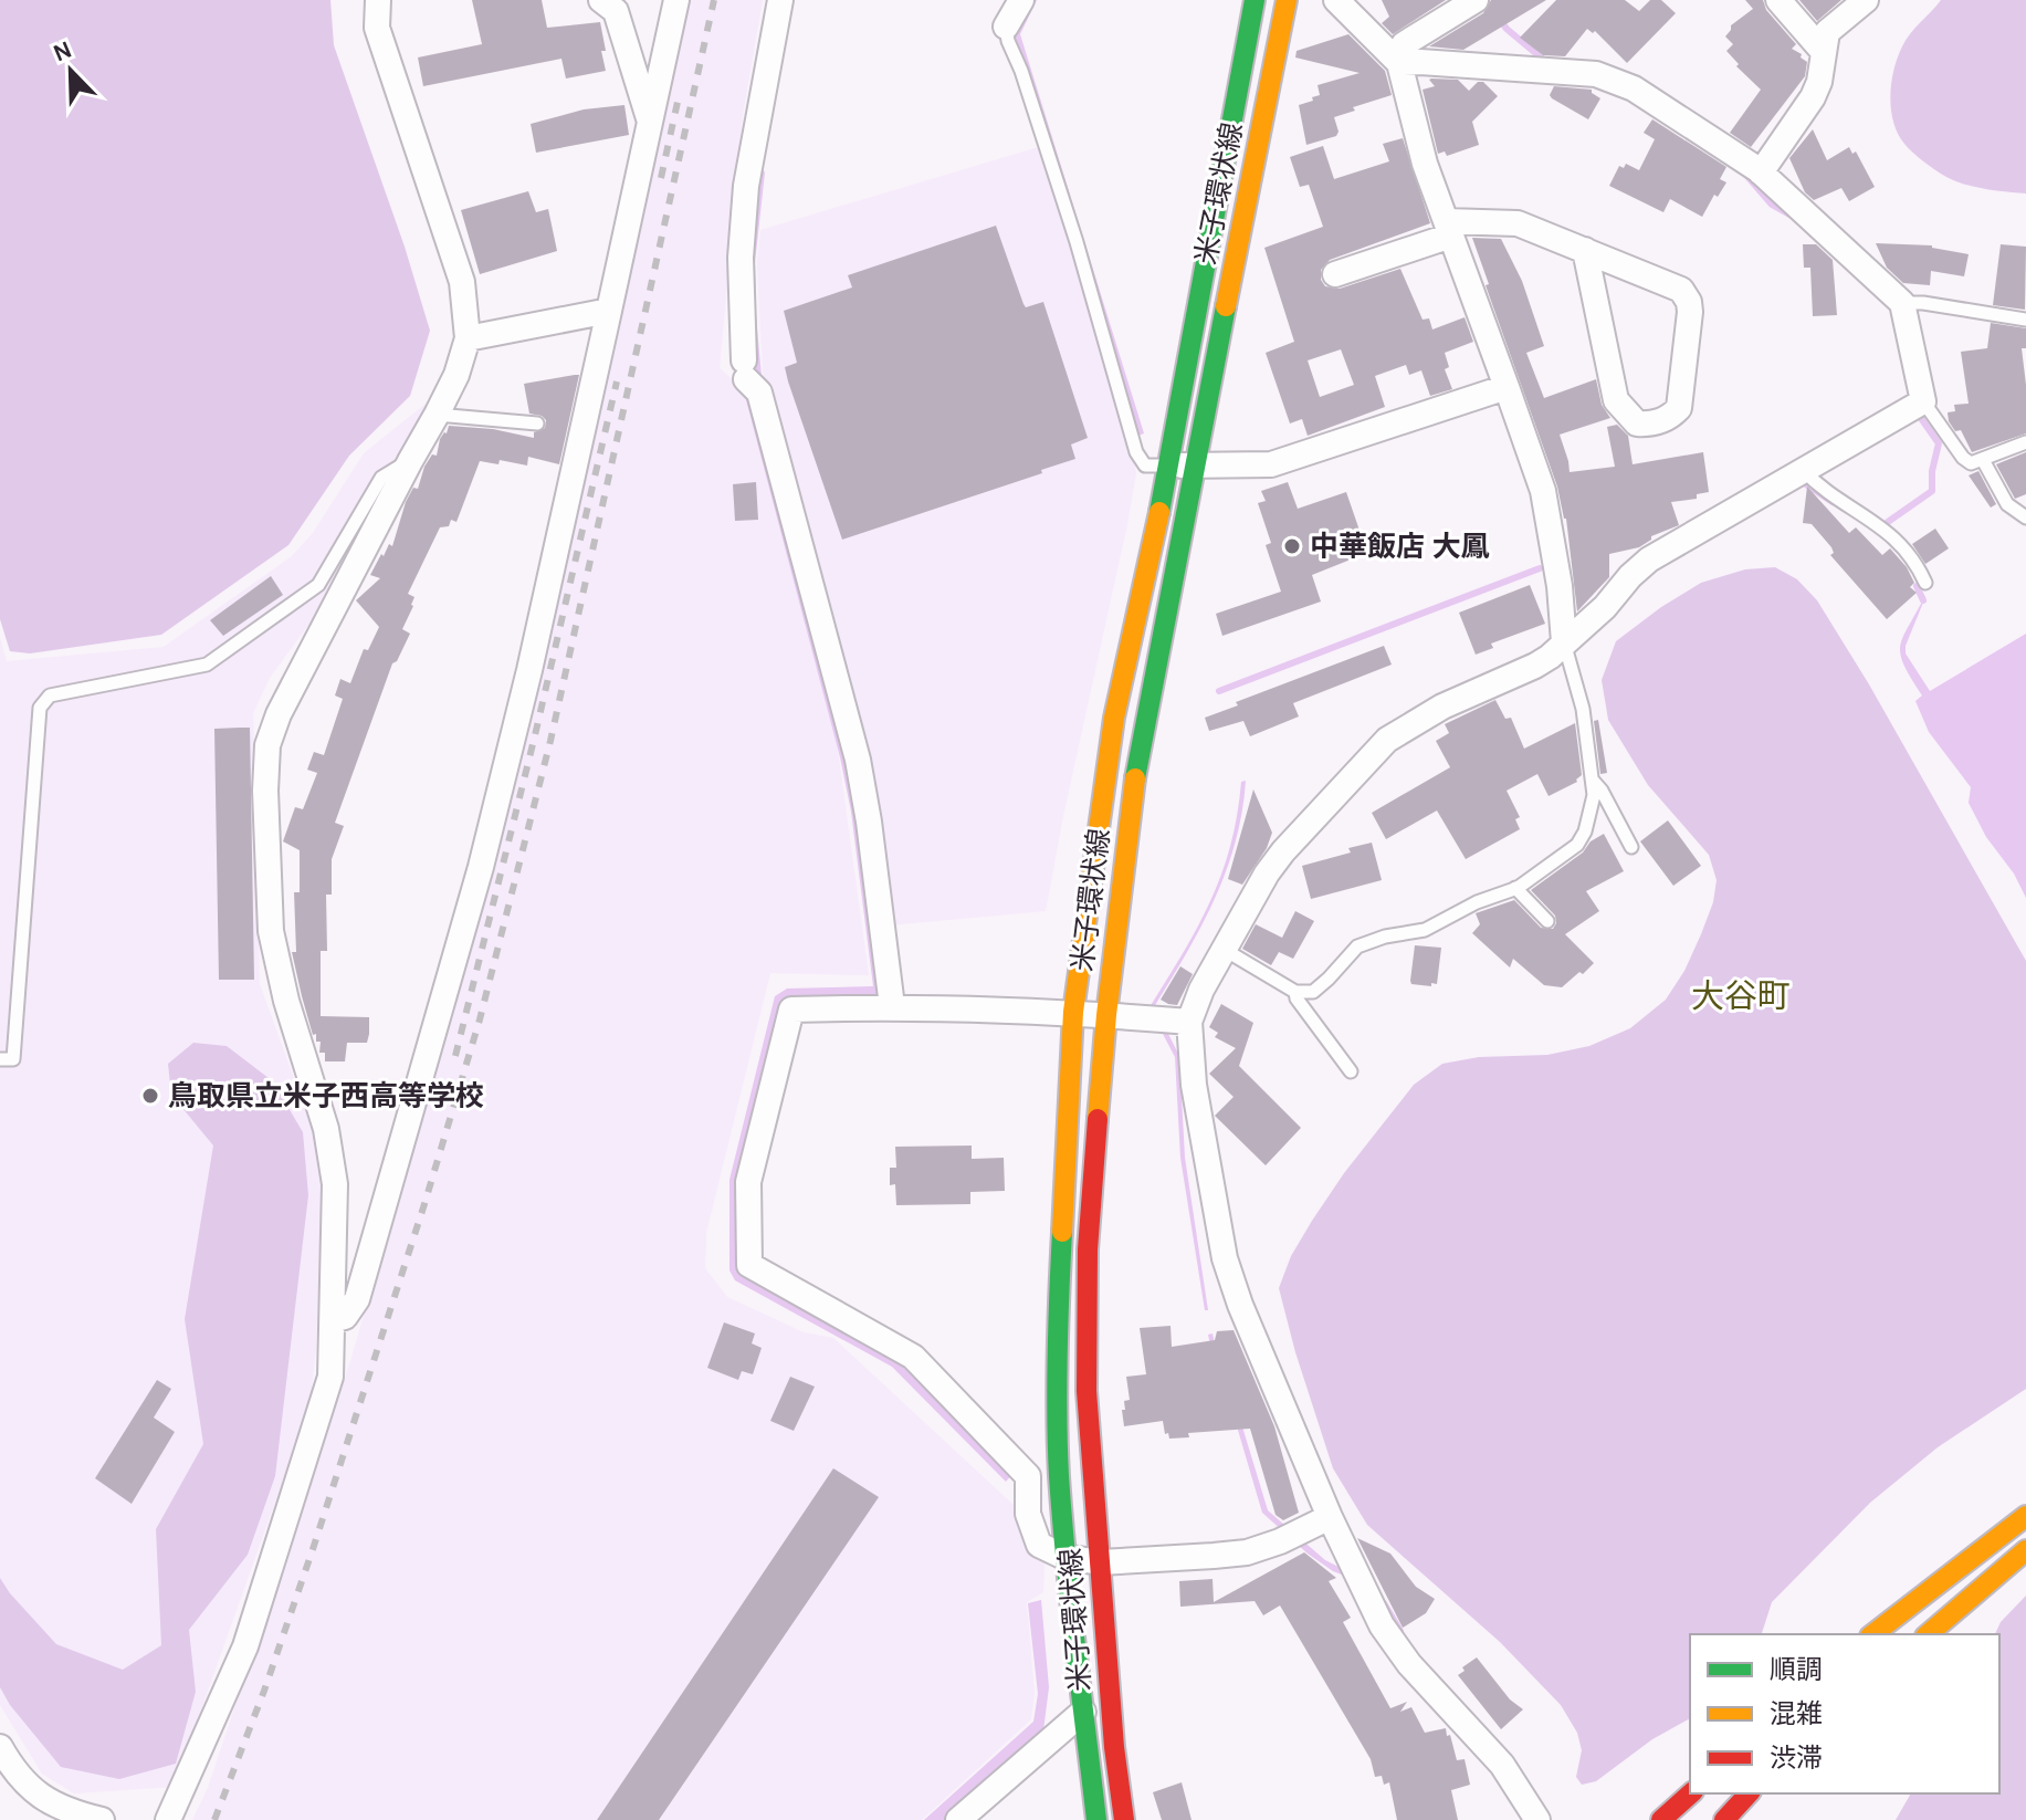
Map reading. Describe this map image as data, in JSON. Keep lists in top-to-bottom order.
{
  "streets": {
    "main road": ["米子環状線"]
  },
  "districts": ["大谷町"],
  "places": ["中華飯店 大鳳", "鳥取県立米子西高等学校"],
  "legend": ["順調", "混雑", "渋滞"],
  "north": "top left"
}
